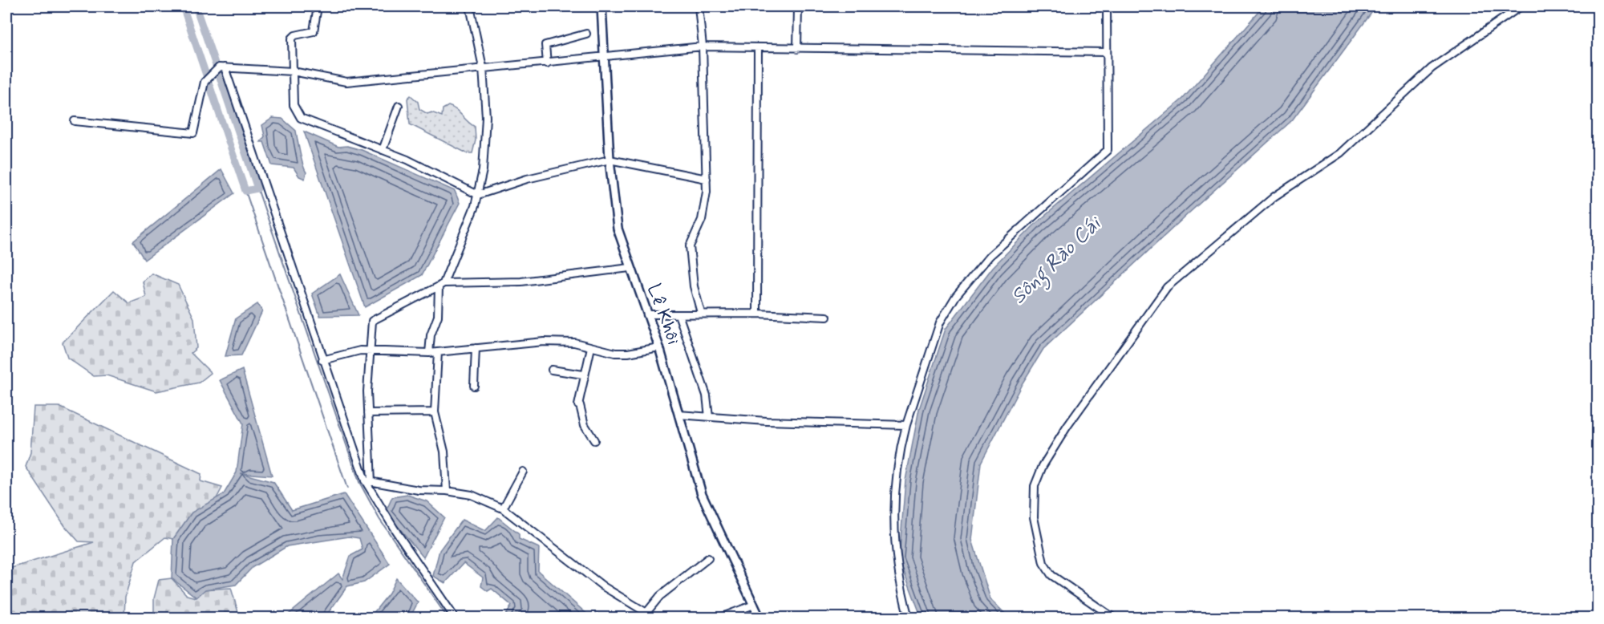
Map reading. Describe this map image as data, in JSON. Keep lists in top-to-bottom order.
{
  "streets": {
    "street": ["Lê Khôi"]
  },
  "water": ["Sông Rào Cái"]
}
